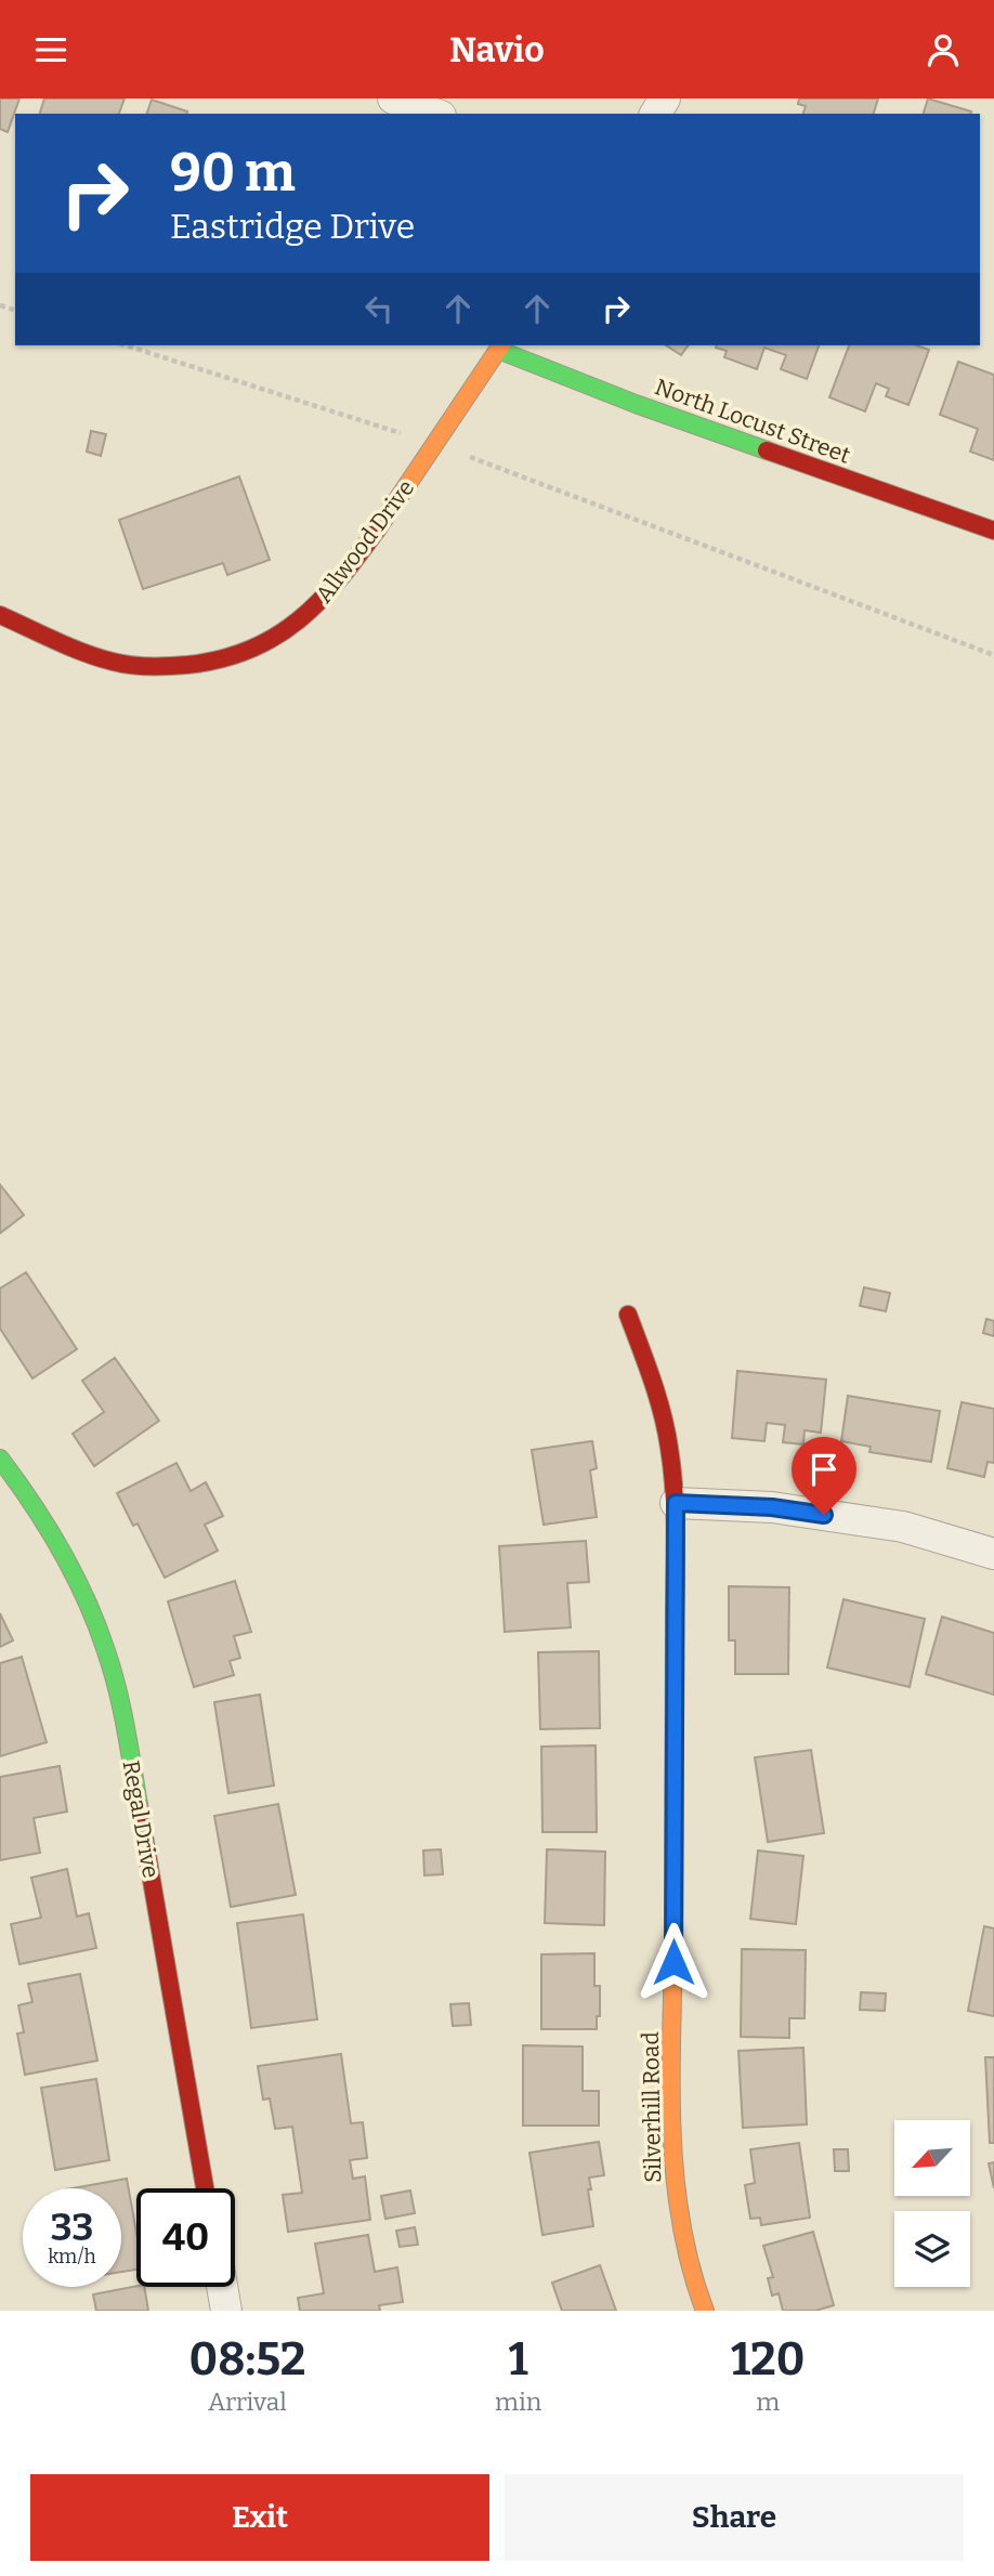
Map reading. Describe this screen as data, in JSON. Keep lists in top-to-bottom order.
{
  "streets": {
    "street": [
      "North Locust Street",
      "Allwood Drive",
      "Regal Drive",
      "Silverhill Road"
    ]
  },
  "crossings": [
    ["North Locust Street", "Allwood Drive"]
  ],
  "north": "bottom left",
  "page": {
    "header": "Navio",
    "turn": ["90 m", "Eastridge Drive"],
    "speed": "33 km/h",
    "limit": "40",
    "eta": [
      "08:52",
      "Arrival",
      "1",
      "min",
      "120",
      "m"
    ],
    "buttons": ["Exit", "Share"]
  }
}
